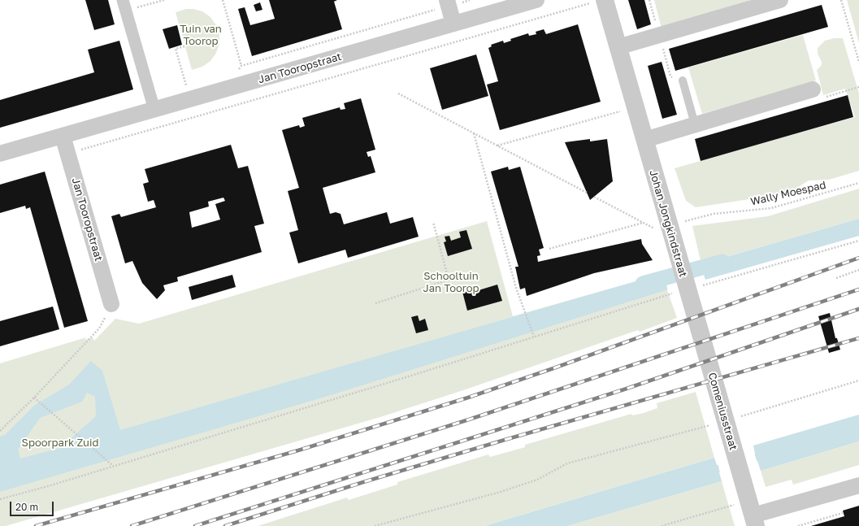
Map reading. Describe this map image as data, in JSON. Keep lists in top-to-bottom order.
{
  "streets": {
    "street": ["Jan Tooropstraat", "Johan Jongkindstraat", "Comeniusstraat"],
    "path": ["Wally Moespad"]
  },
  "crossings": [
    ["Johan Jongkindstraat", "Comeniusstraat"]
  ],
  "parks": ["Tuin van Toorop", "Schooltuin Jan Toorop", "Spoorpark Zuid"],
  "scale_bar": "20 m"
}
